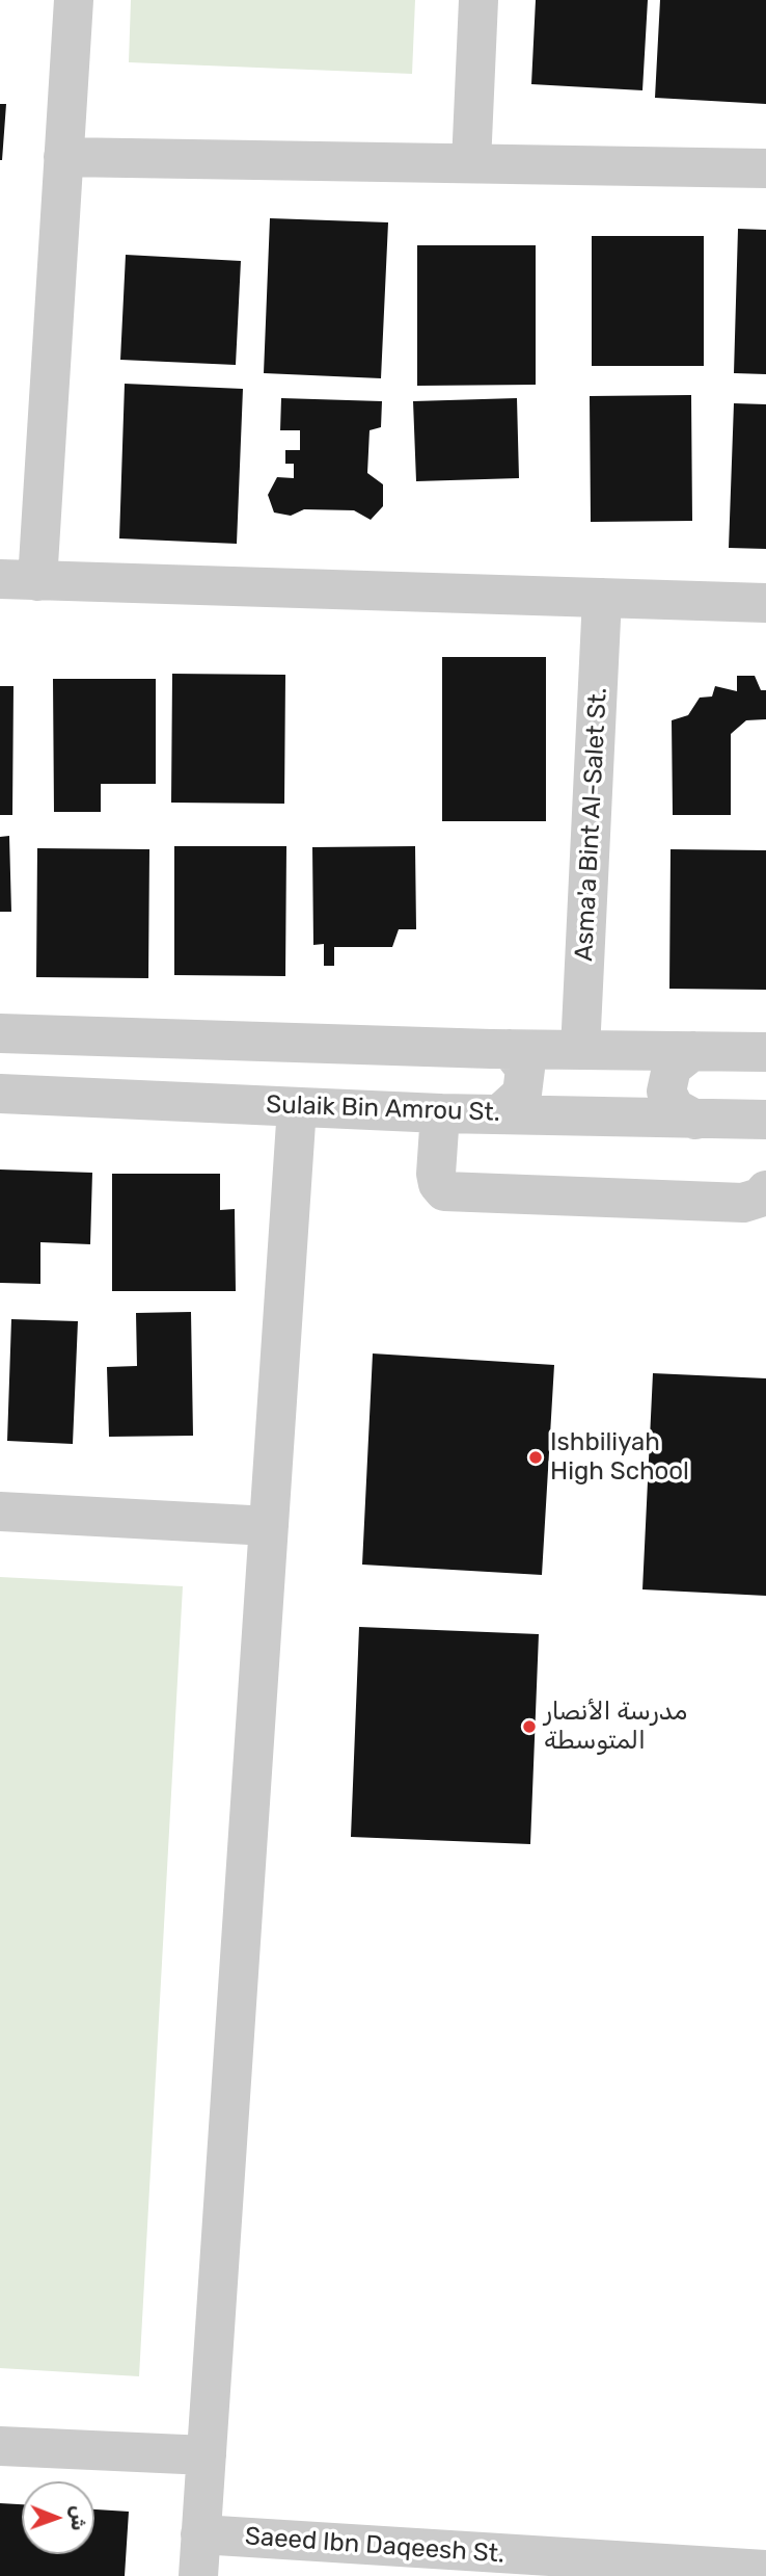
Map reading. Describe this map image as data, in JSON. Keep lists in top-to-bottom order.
{
  "streets": {
    "street": ["Asma'a Bint Al-Salet St.", "Sulaik Bin Amrou St.", "Saeed Ibn Daqeesh St."]
  },
  "places": ["Ishbiliyah High School", "مدرسة الأنصار المتوسطة"],
  "north": "right"
}
